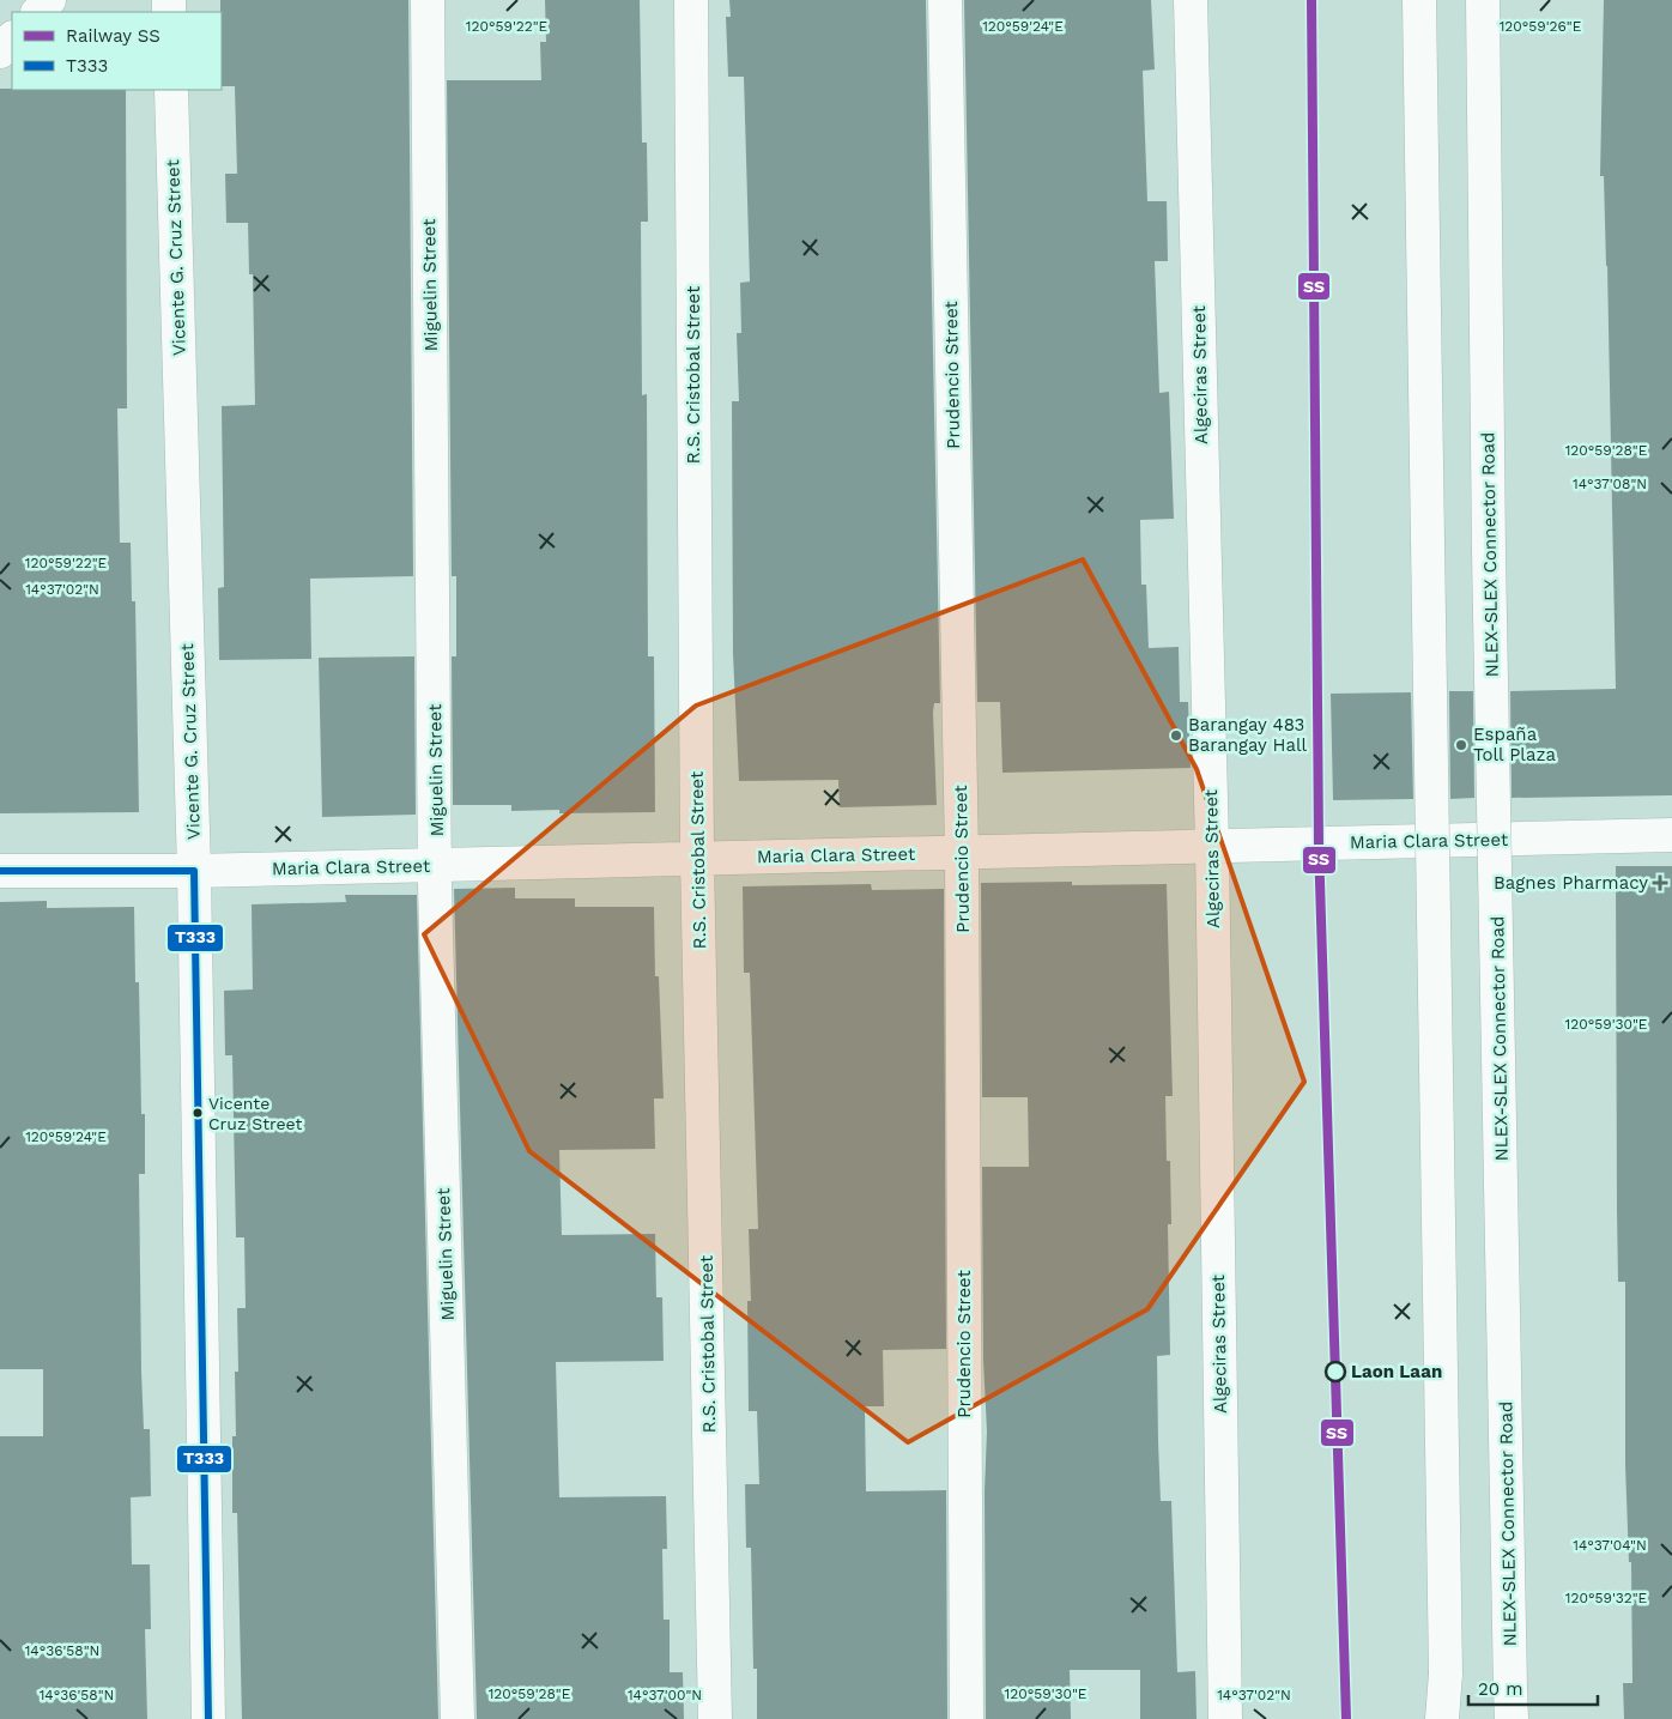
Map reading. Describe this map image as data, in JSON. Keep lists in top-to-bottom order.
{
  "streets": {
    "main road": [
      "Vicente G. Cruz Street",
      "Miguelin Street",
      "R.S. Cristobal Street",
      "Prudencio Street",
      "Algeciras Street",
      "NLEX-SLEX Connector Road",
      "Maria Clara Street"
    ]
  },
  "crossings": [
    ["Vicente G. Cruz Street", "Maria Clara Street"],
    ["Miguelin Street", "Maria Clara Street"],
    ["R.S. Cristobal Street", "Maria Clara Street"],
    ["Prudencio Street", "Maria Clara Street"],
    ["Algeciras Street", "Maria Clara Street"]
  ],
  "places": {
    "other": [
      "Barangay 483 Barangay Hall",
      "España Toll Plaza",
      "Vicente Cruz Street",
      "Laon Laan"
    ],
    "health": ["Bagnes Pharmacy"]
  },
  "lines": ["rail line SS", "transit line T333"],
  "legend": ["Railway SS", "T333"],
  "scale_bar": "20 m",
  "coordinates": [
    "120°59'22\"E",
    "120°59'24\"E",
    "120°59'26\"E",
    "120°59'28\"E",
    "14°37'08\"N",
    "14°37'02\"N",
    "120°59'30\"E",
    "14°37'04\"N",
    "120°59'32\"E",
    "14°36'58\"N",
    "14°37'00\"N"
  ]
}
